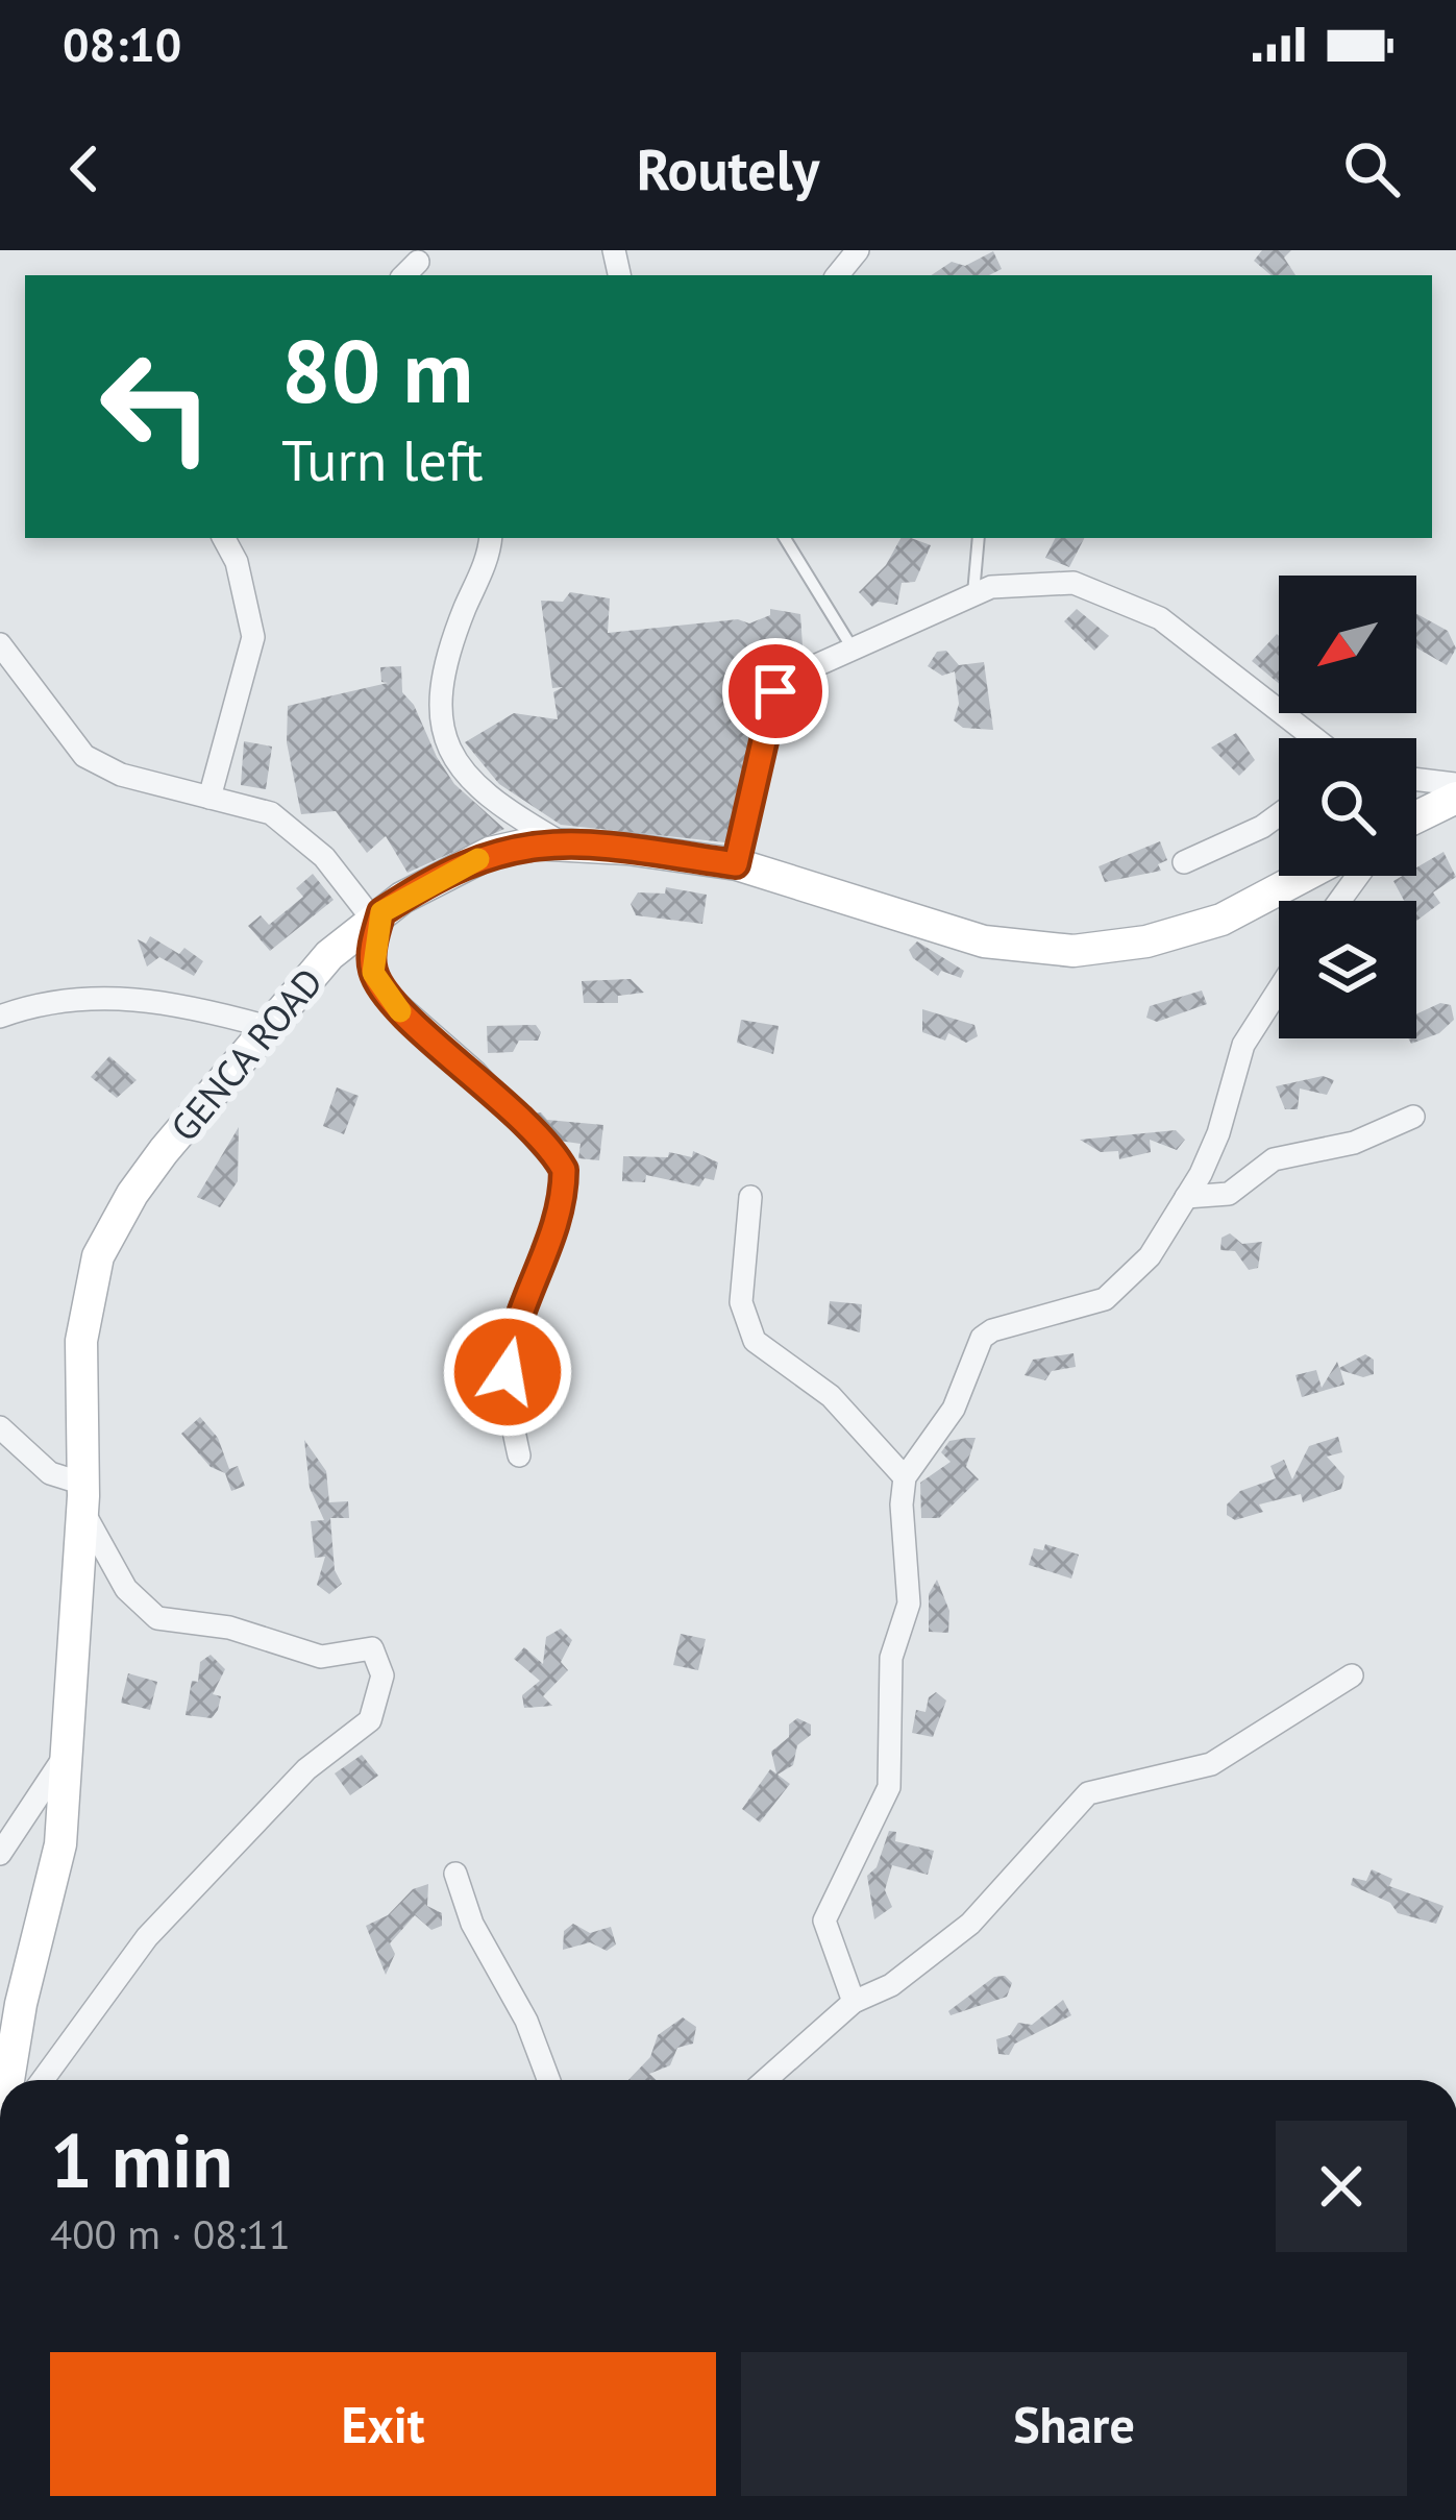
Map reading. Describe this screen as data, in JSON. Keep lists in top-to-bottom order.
{
  "streets": {
    "street": ["GENCA ROAD"]
  },
  "north": "bottom left",
  "page": {
    "status": "08:10",
    "header": "Routely",
    "turn": ["80 m", "Turn left"],
    "heading": ["1 min", "400 m · 08:11"],
    "buttons": ["Exit", "Share"]
  }
}
